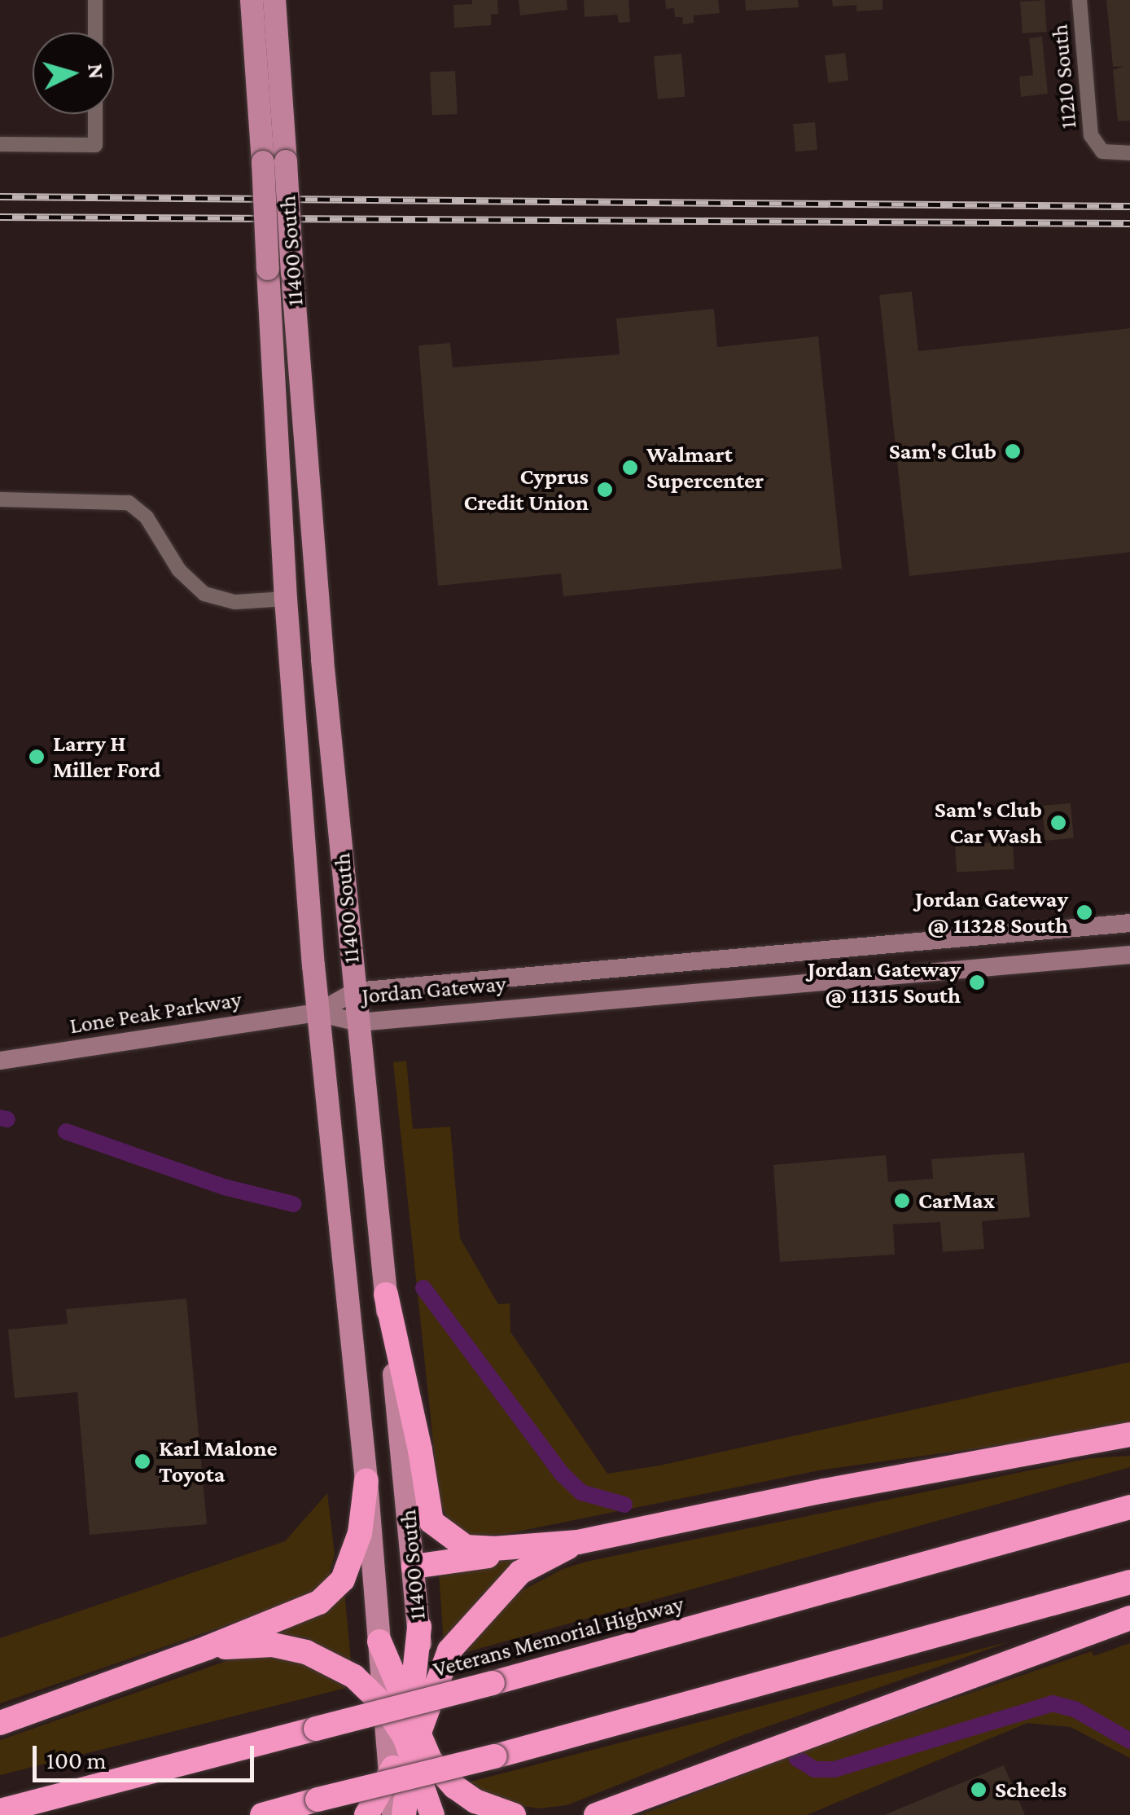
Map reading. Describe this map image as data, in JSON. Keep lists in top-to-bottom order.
{
  "streets": {
    "highway": ["Veterans Memorial Highway"],
    "main road": ["11400 South", "Jordan Gateway", "Lone Peak Parkway"],
    "street": ["11210 South"]
  },
  "crossings": [
    ["11400 South", "Jordan Gateway"],
    ["11400 South", "Lone Peak Parkway"],
    ["Jordan Gateway", "Lone Peak Parkway"]
  ],
  "places": [
    "Sam's Club",
    "Walmart Supercenter",
    "Cyprus Credit Union",
    "Larry H Miller Ford",
    "Sam's Club Car Wash",
    "Jordan Gateway @ 11328 South",
    "Jordan Gateway @ 11315 South",
    "CarMax",
    "Karl Malone Toyota",
    "Scheels"
  ],
  "scale_bar": "100 m",
  "north": "right"
}
